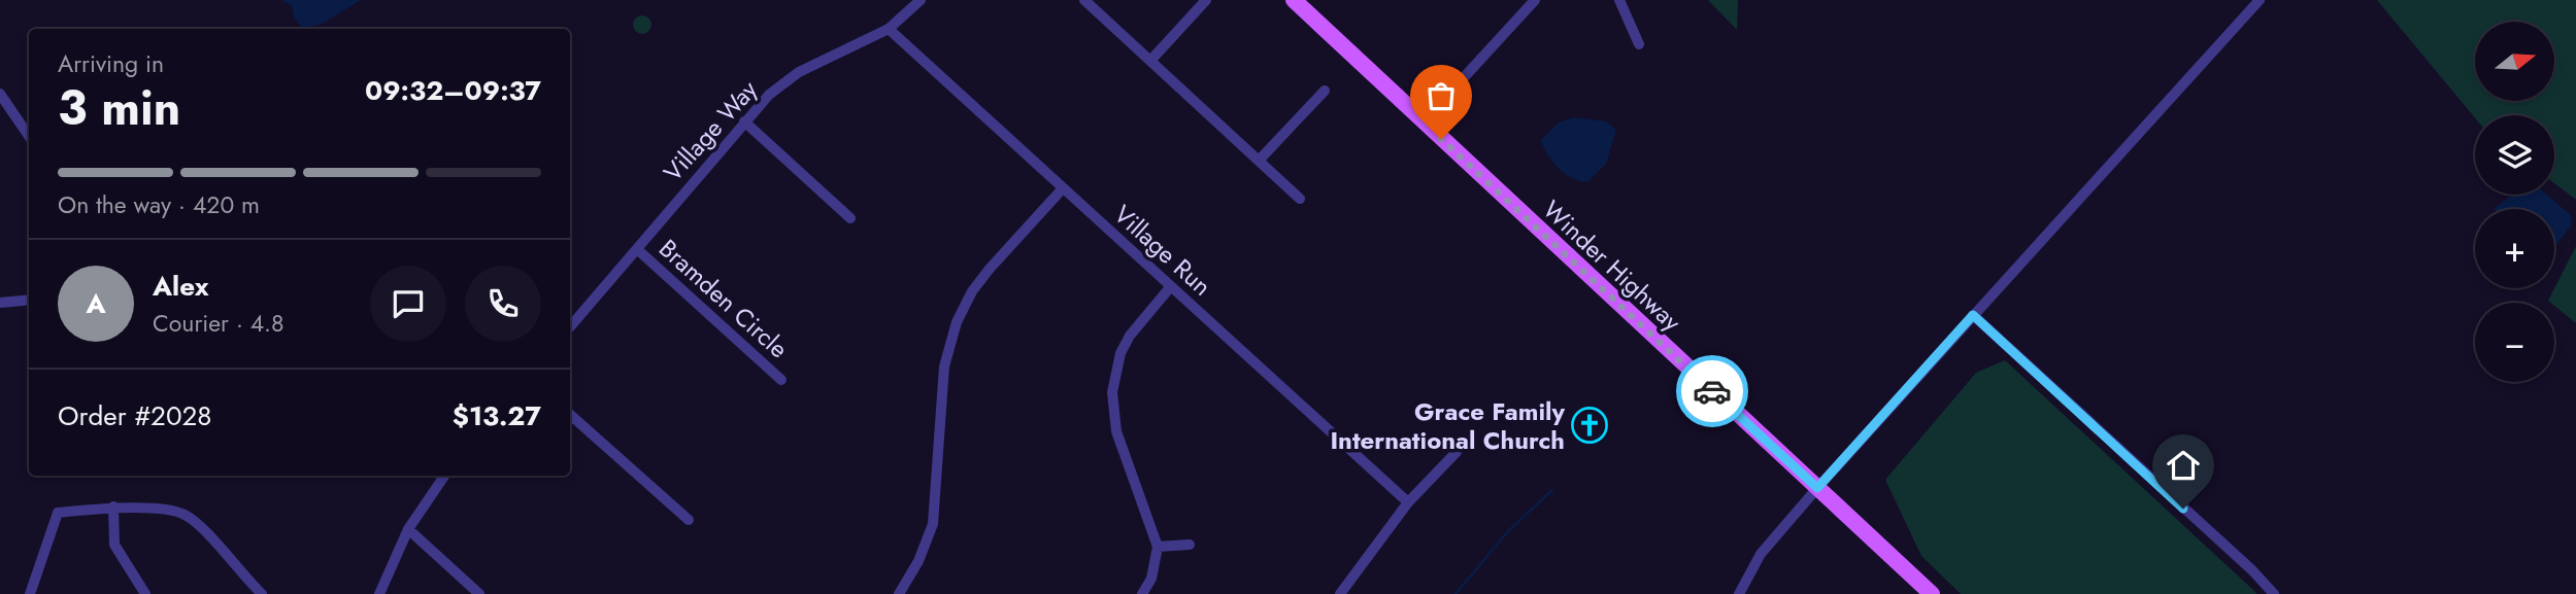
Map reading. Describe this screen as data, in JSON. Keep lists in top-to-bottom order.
{
  "streets": {
    "main road": ["Winder Highway"],
    "street": ["Village Way", "Village Run", "Bramden Circle"]
  },
  "crossings": [
    ["Village Way", "Village Run"],
    ["Village Way", "Bramden Circle"]
  ],
  "places": {
    "church": ["Grace Family International Church"]
  },
  "north": "right",
  "page": {
    "map_buttons": ["+", "−"],
    "heading": ["3 min", "Arriving in", "09:32–09:37"],
    "panel": [
      "Alex",
      "Courier · 4.8",
      "Order #2028",
      "$13.27"
    ],
    "bar": "On the way · 420 m",
    "round": "A"
  }
}
